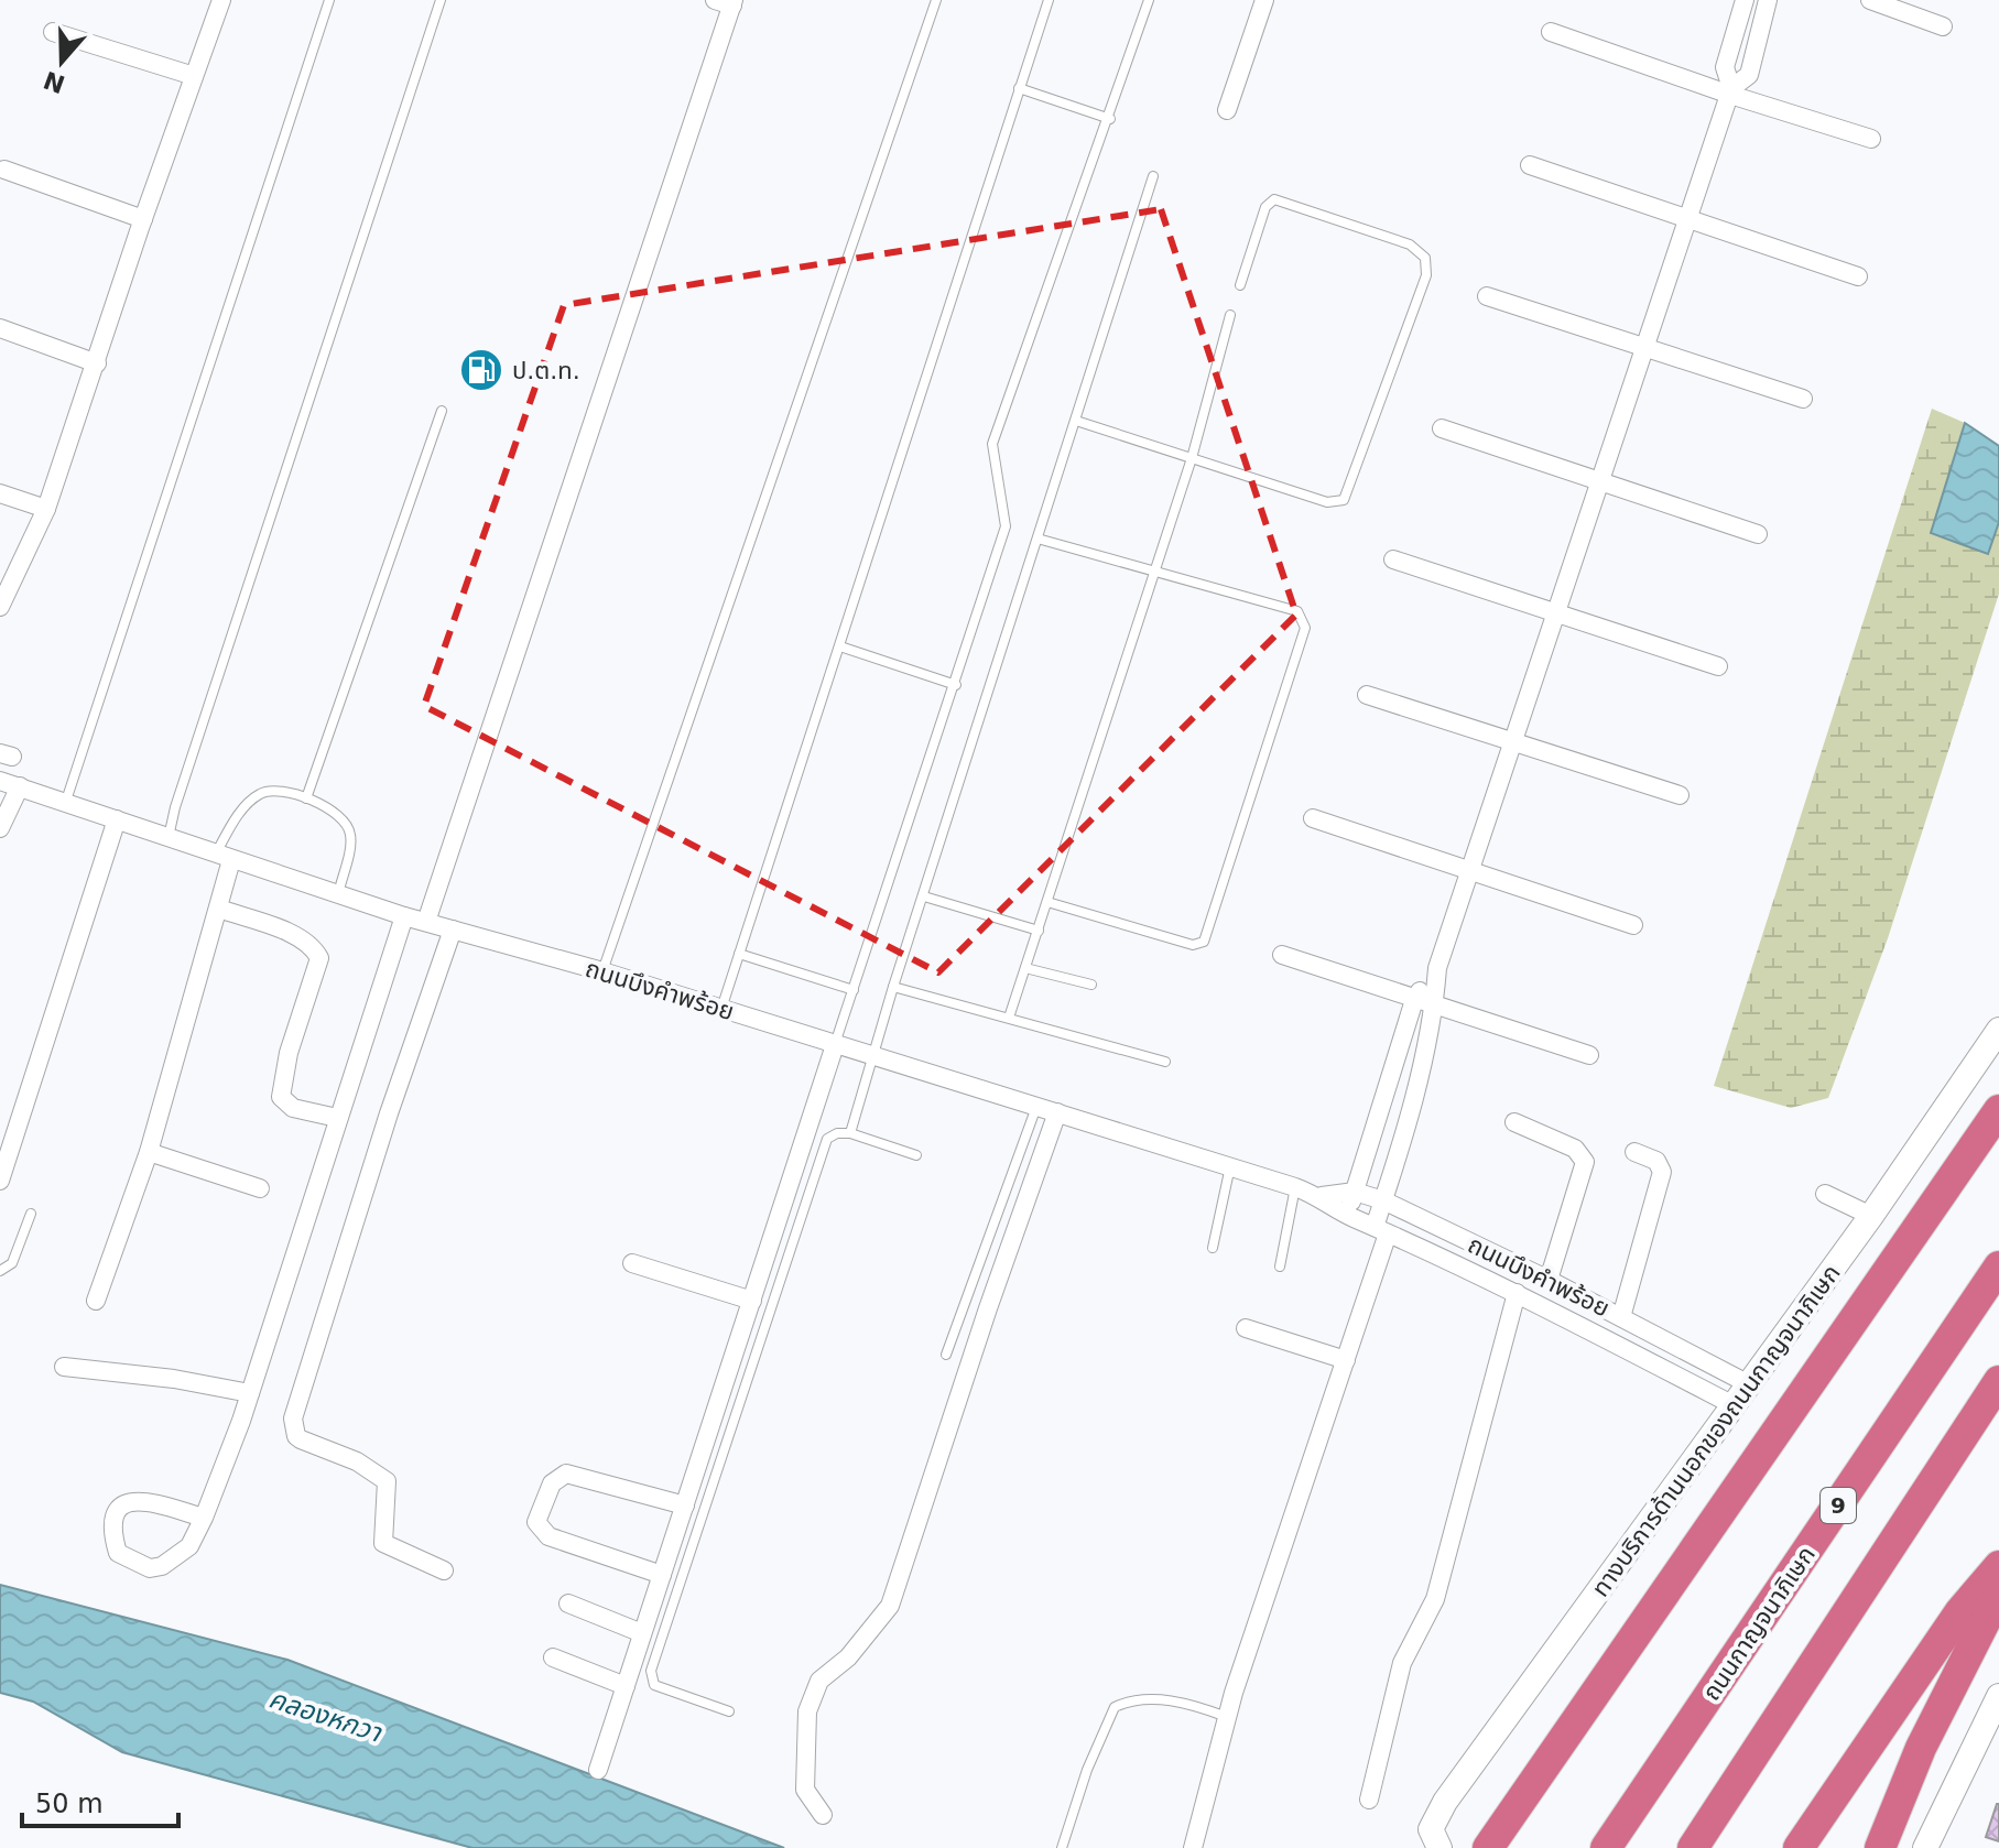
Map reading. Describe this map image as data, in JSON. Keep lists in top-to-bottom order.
{
  "streets": {
    "highway": ["9", "ถนนกาญจนาภิเษก"],
    "main road": ["ทางบริการด้านนอกของถนนกาญจนาภิเษก"],
    "street": ["ถนนบึงคำพร้อย"]
  },
  "crossings": [
    ["ถนนบึงคำพร้อย", "ทางบริการด้านนอกของถนนกาญจนาภิเษก"]
  ],
  "water": ["คลองหกวา"],
  "places": {
    "fuel station": ["ป.ต.ท."]
  },
  "scale_bar": "50 m",
  "north": "bottom"
}
